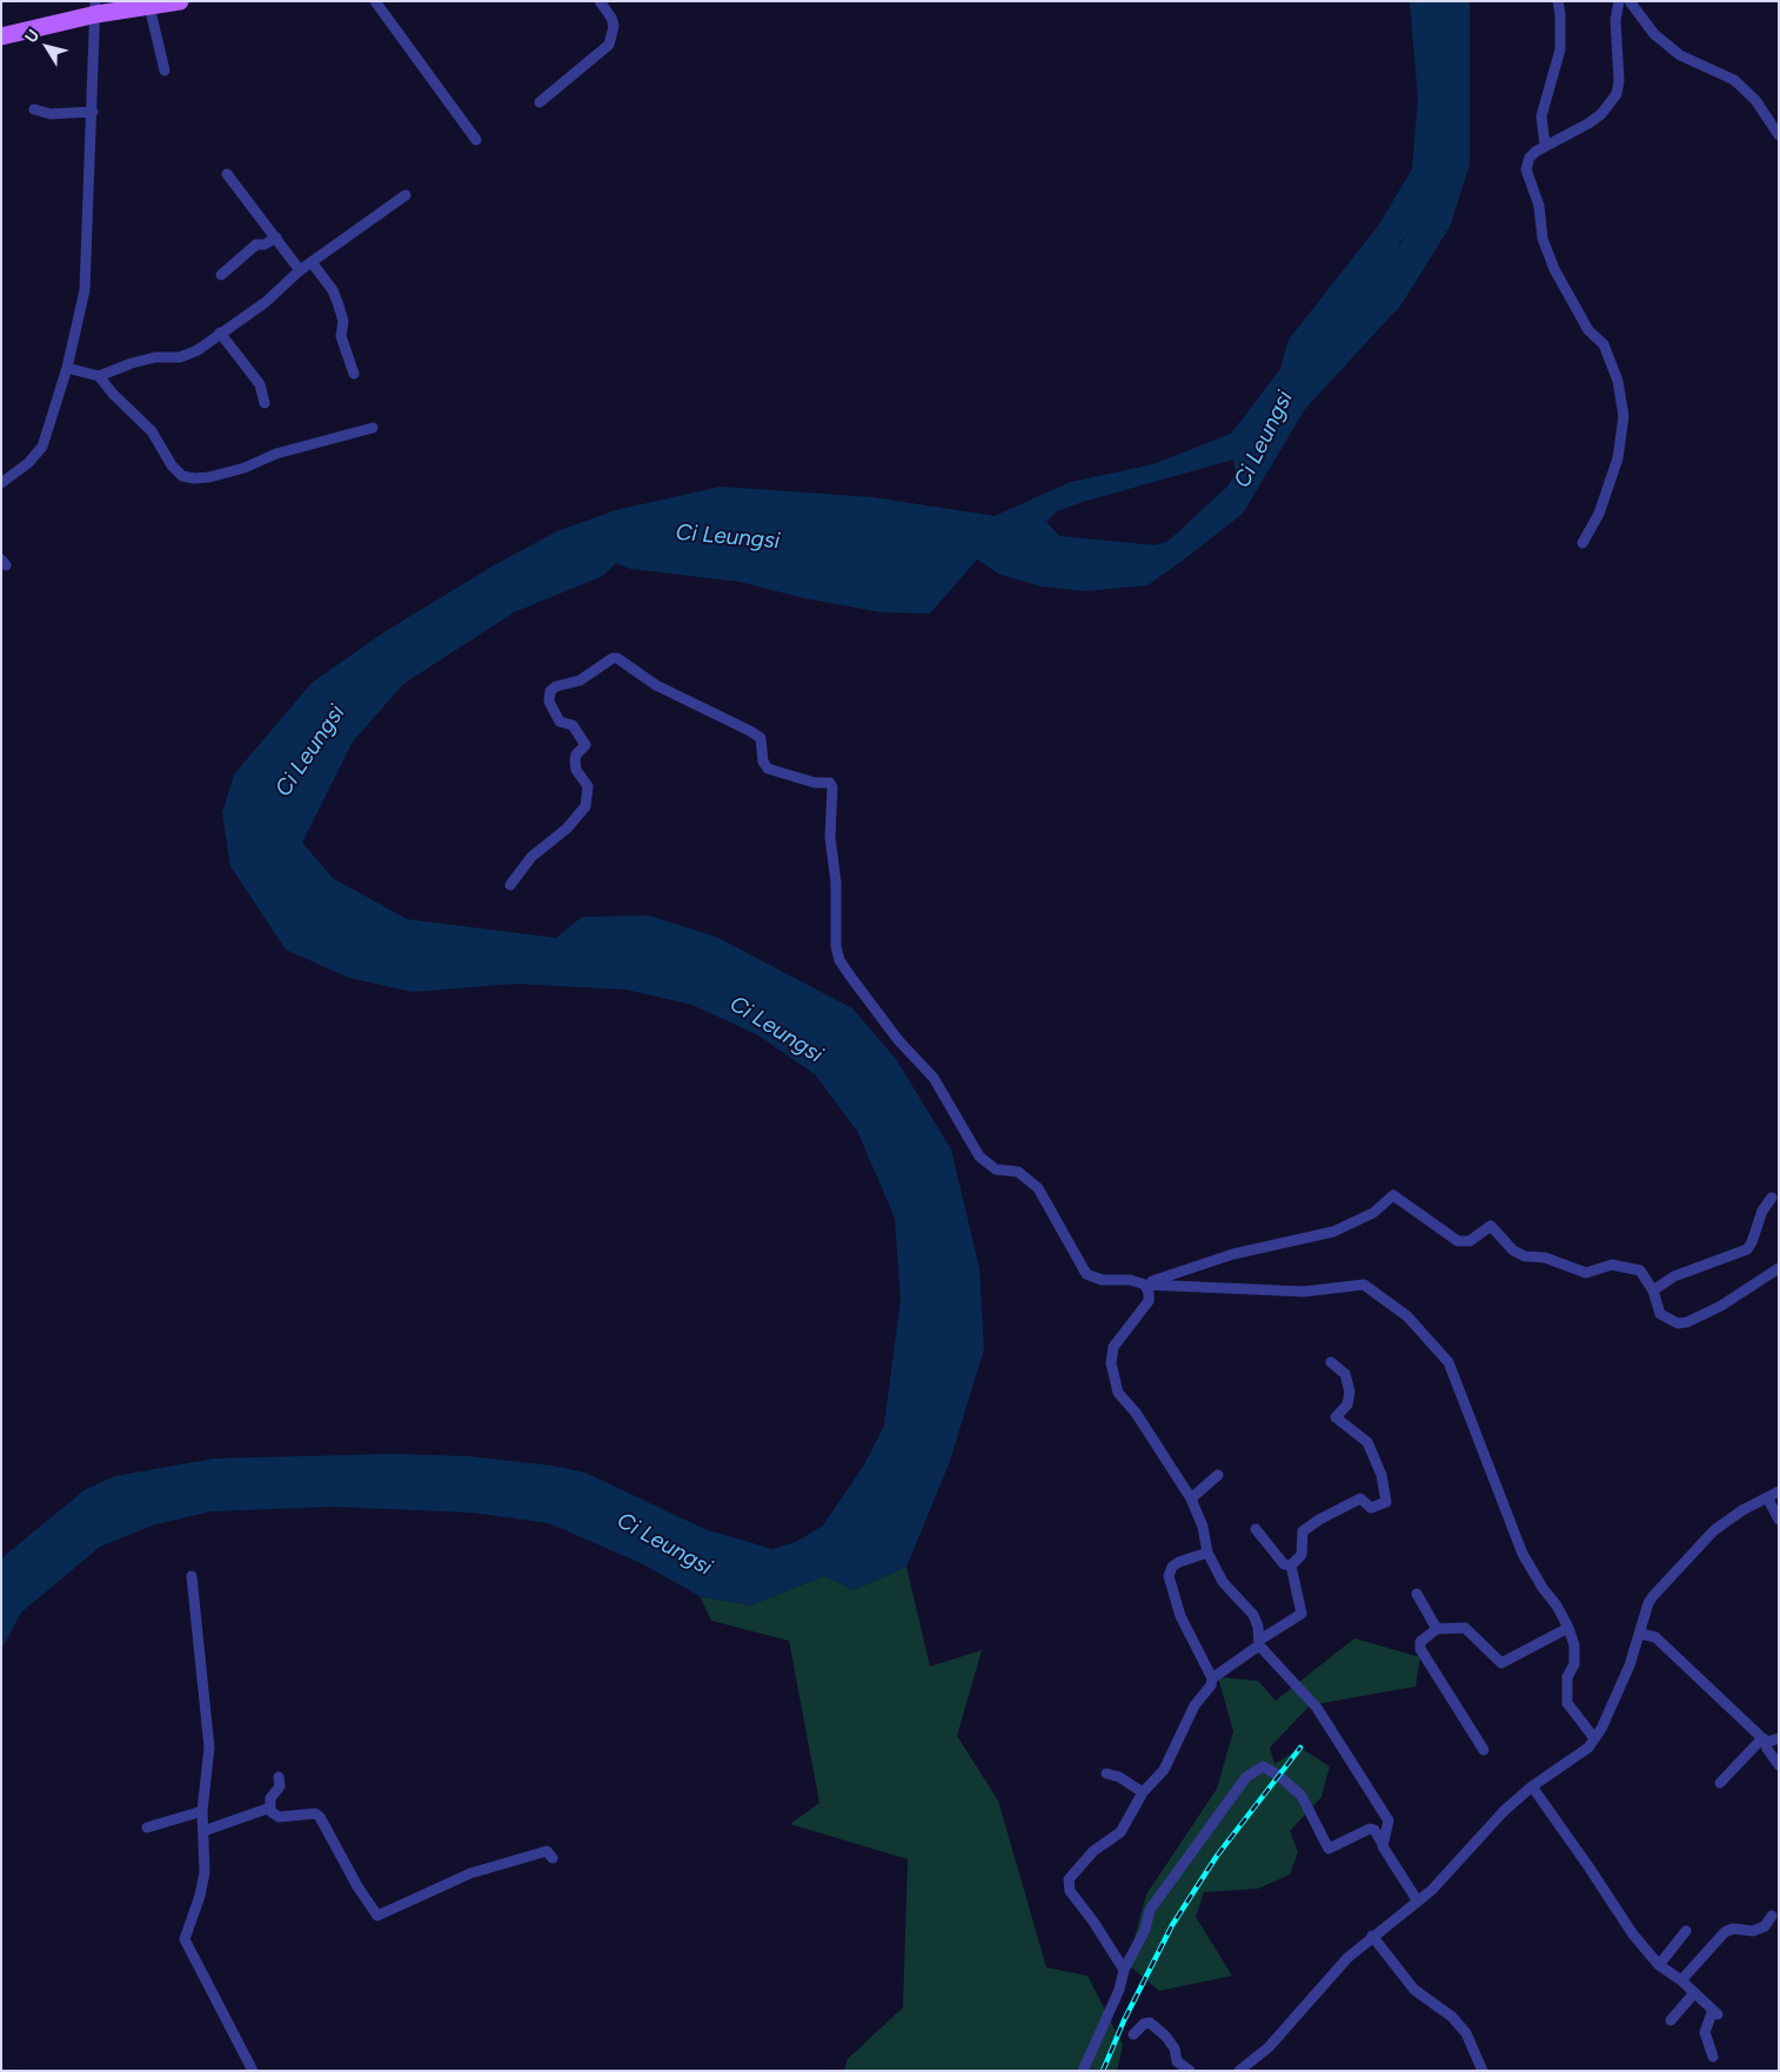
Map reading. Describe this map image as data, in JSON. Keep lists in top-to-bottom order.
{
  "water": ["Ci Leungsi"],
  "north": "top left"
}
